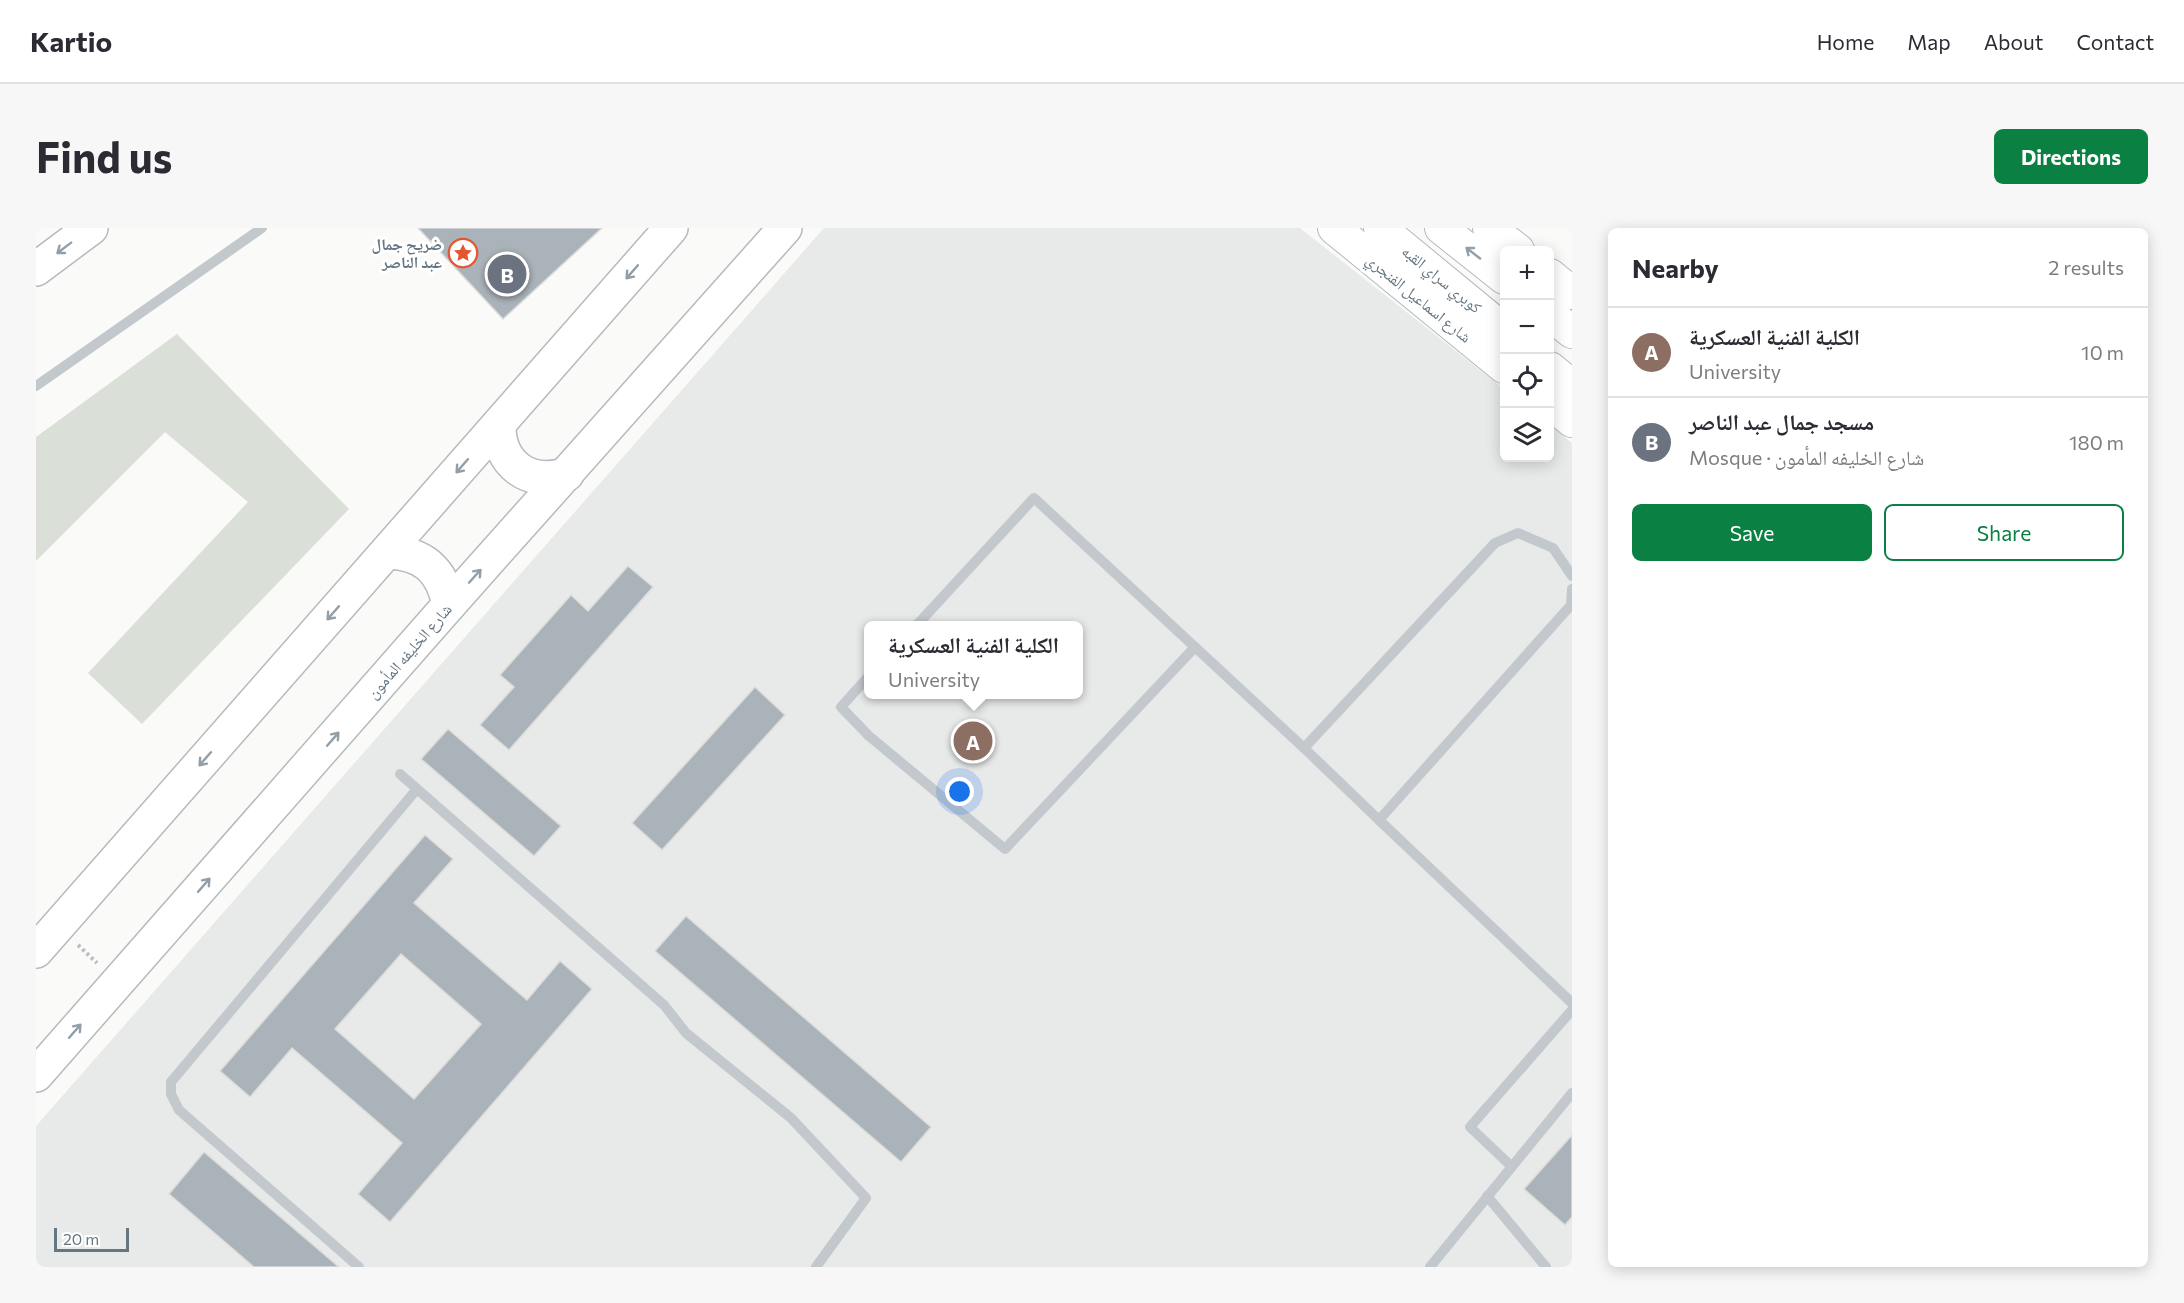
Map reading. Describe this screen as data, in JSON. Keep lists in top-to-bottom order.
{
  "streets": {
    "main road": ["كوبري سراي القبه", "شارع اسماعيل الفنجري", "شارع الخليفه المأمون"]
  },
  "places": {
    "place": ["ضريح جمال عبد الناصر"]
  },
  "scale_bar": "20 m",
  "page": {
    "header": "Kartio",
    "nav": [
      "Home",
      "Map",
      "About",
      "Contact"
    ],
    "buttons": [
      "Directions",
      ["Save", "Share"]
    ],
    "title": "Find us",
    "heading": ["Nearby", "2 results"],
    "map_buttons": ["+", "−"],
    "pins": ["B", "A"],
    "list": [
      {
        "mark": "A",
        "name": "الكلية الفنية العسكرية",
        "note": "University",
        "value": "10 m"
      },
      {
        "mark": "B",
        "name": "مسجد جمال عبد الناصر",
        "note": "Mosque · شارع الخليفه المأمون",
        "value": "180 m"
      }
    ],
    "popup": ["الكلية الفنية العسكرية", "University"],
    "scale": "20 m"
  }
}
